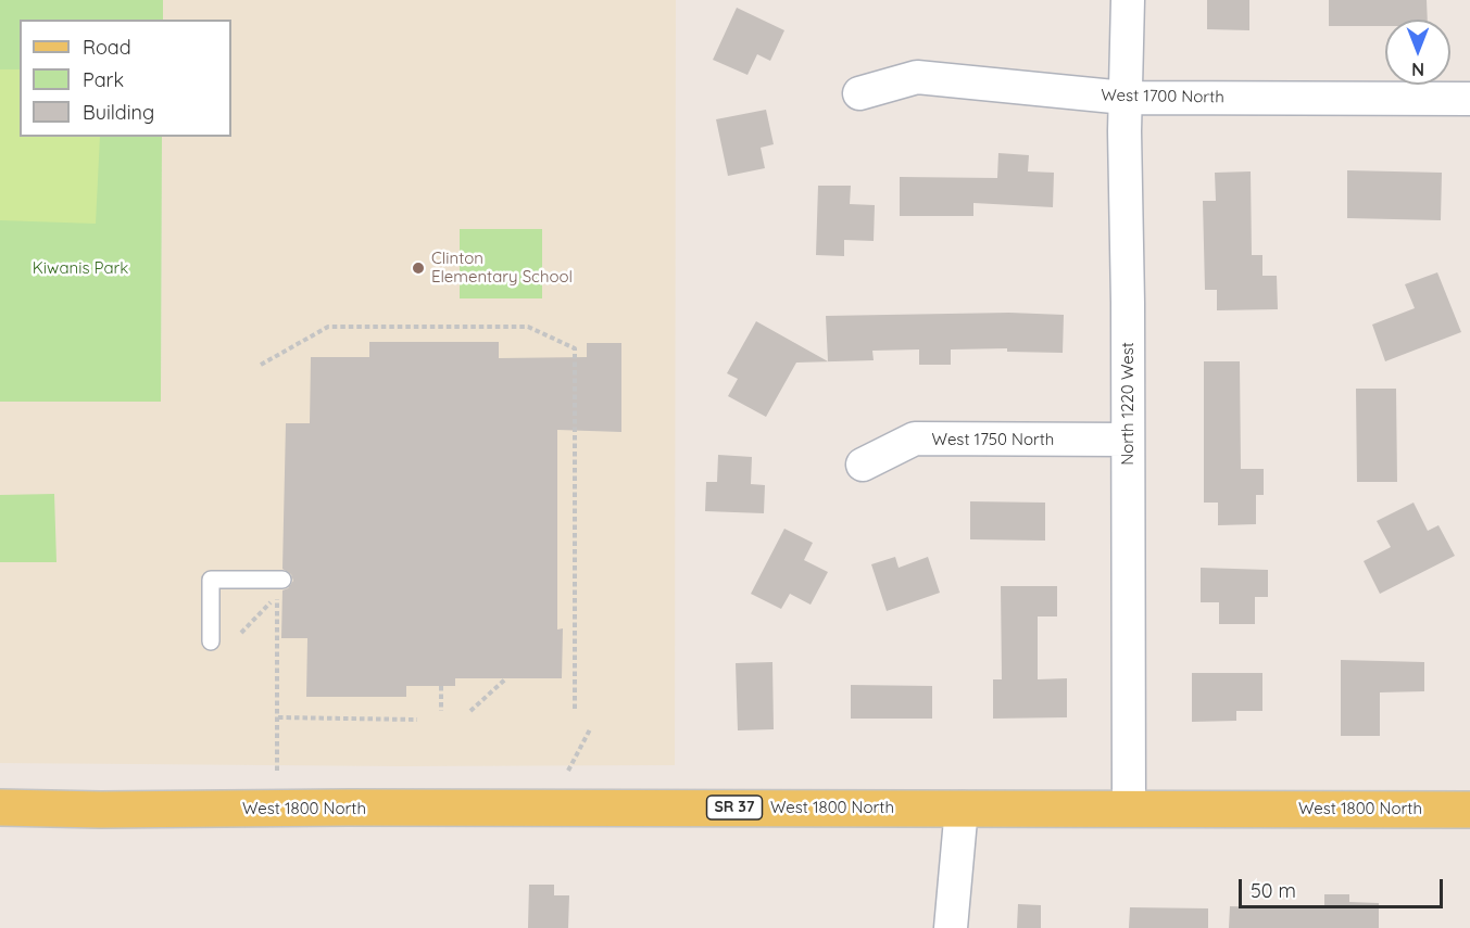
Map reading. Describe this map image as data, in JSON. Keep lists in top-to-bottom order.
{
  "streets": {
    "main road": ["SR 37", "West 1800 North"],
    "street": ["West 1700 North", "North 1220 West", "West 1750 North"]
  },
  "crossings": [
    ["West 1700 North", "North 1220 West"],
    ["North 1220 West", "West 1750 North"],
    ["North 1220 West", "West 1800 North"]
  ],
  "parks": ["Kiwanis Park"],
  "places": ["Clinton Elementary School"],
  "legend": ["Road", "Park", "Building"],
  "scale_bar": "50 m",
  "north": "bottom"
}
